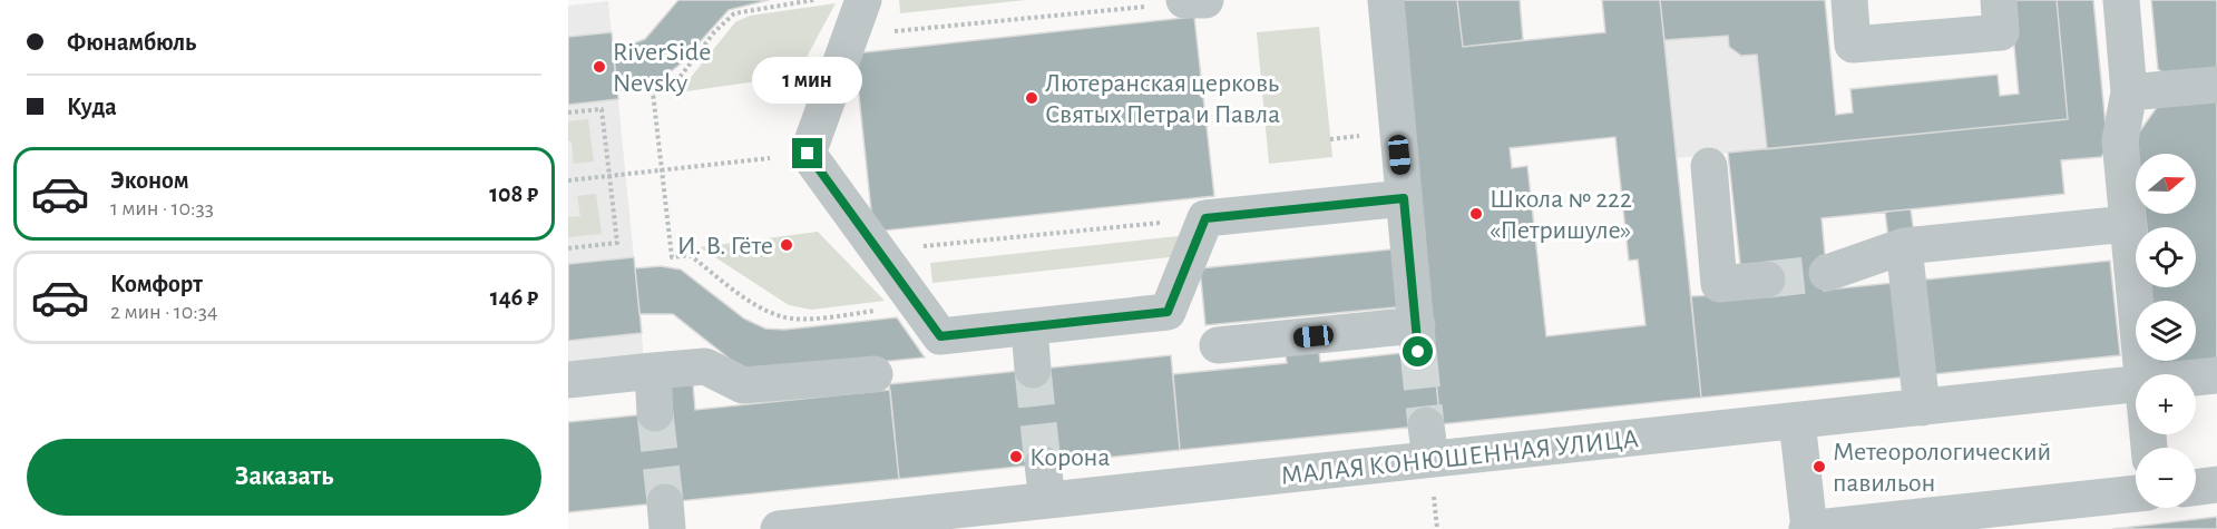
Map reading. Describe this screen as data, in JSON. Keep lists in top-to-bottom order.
{
  "streets": {
    "street": ["МАЛАЯ КОНЮШЕННАЯ УЛИЦА"]
  },
  "places": [
    "RiverSide Nevsky",
    "Лютеранская церковь Святых Петра и Павла",
    "Школа № 222 «Петришуле»",
    "И. В. Гёте",
    "Корона",
    "Метеорологический павильон"
  ],
  "north": "right",
  "page": {
    "banner": ["Фюнамбюль", "Куда"],
    "bubble": "1 мин",
    "list": [
      {
        "name": "Эконом",
        "note": "1 мин · 10:33",
        "value": "108 ₽"
      },
      {
        "name": "Комфорт",
        "note": "2 мин · 10:34",
        "value": "146 ₽"
      }
    ],
    "map_buttons": ["+", "−"],
    "buttons": "Заказать"
  }
}
